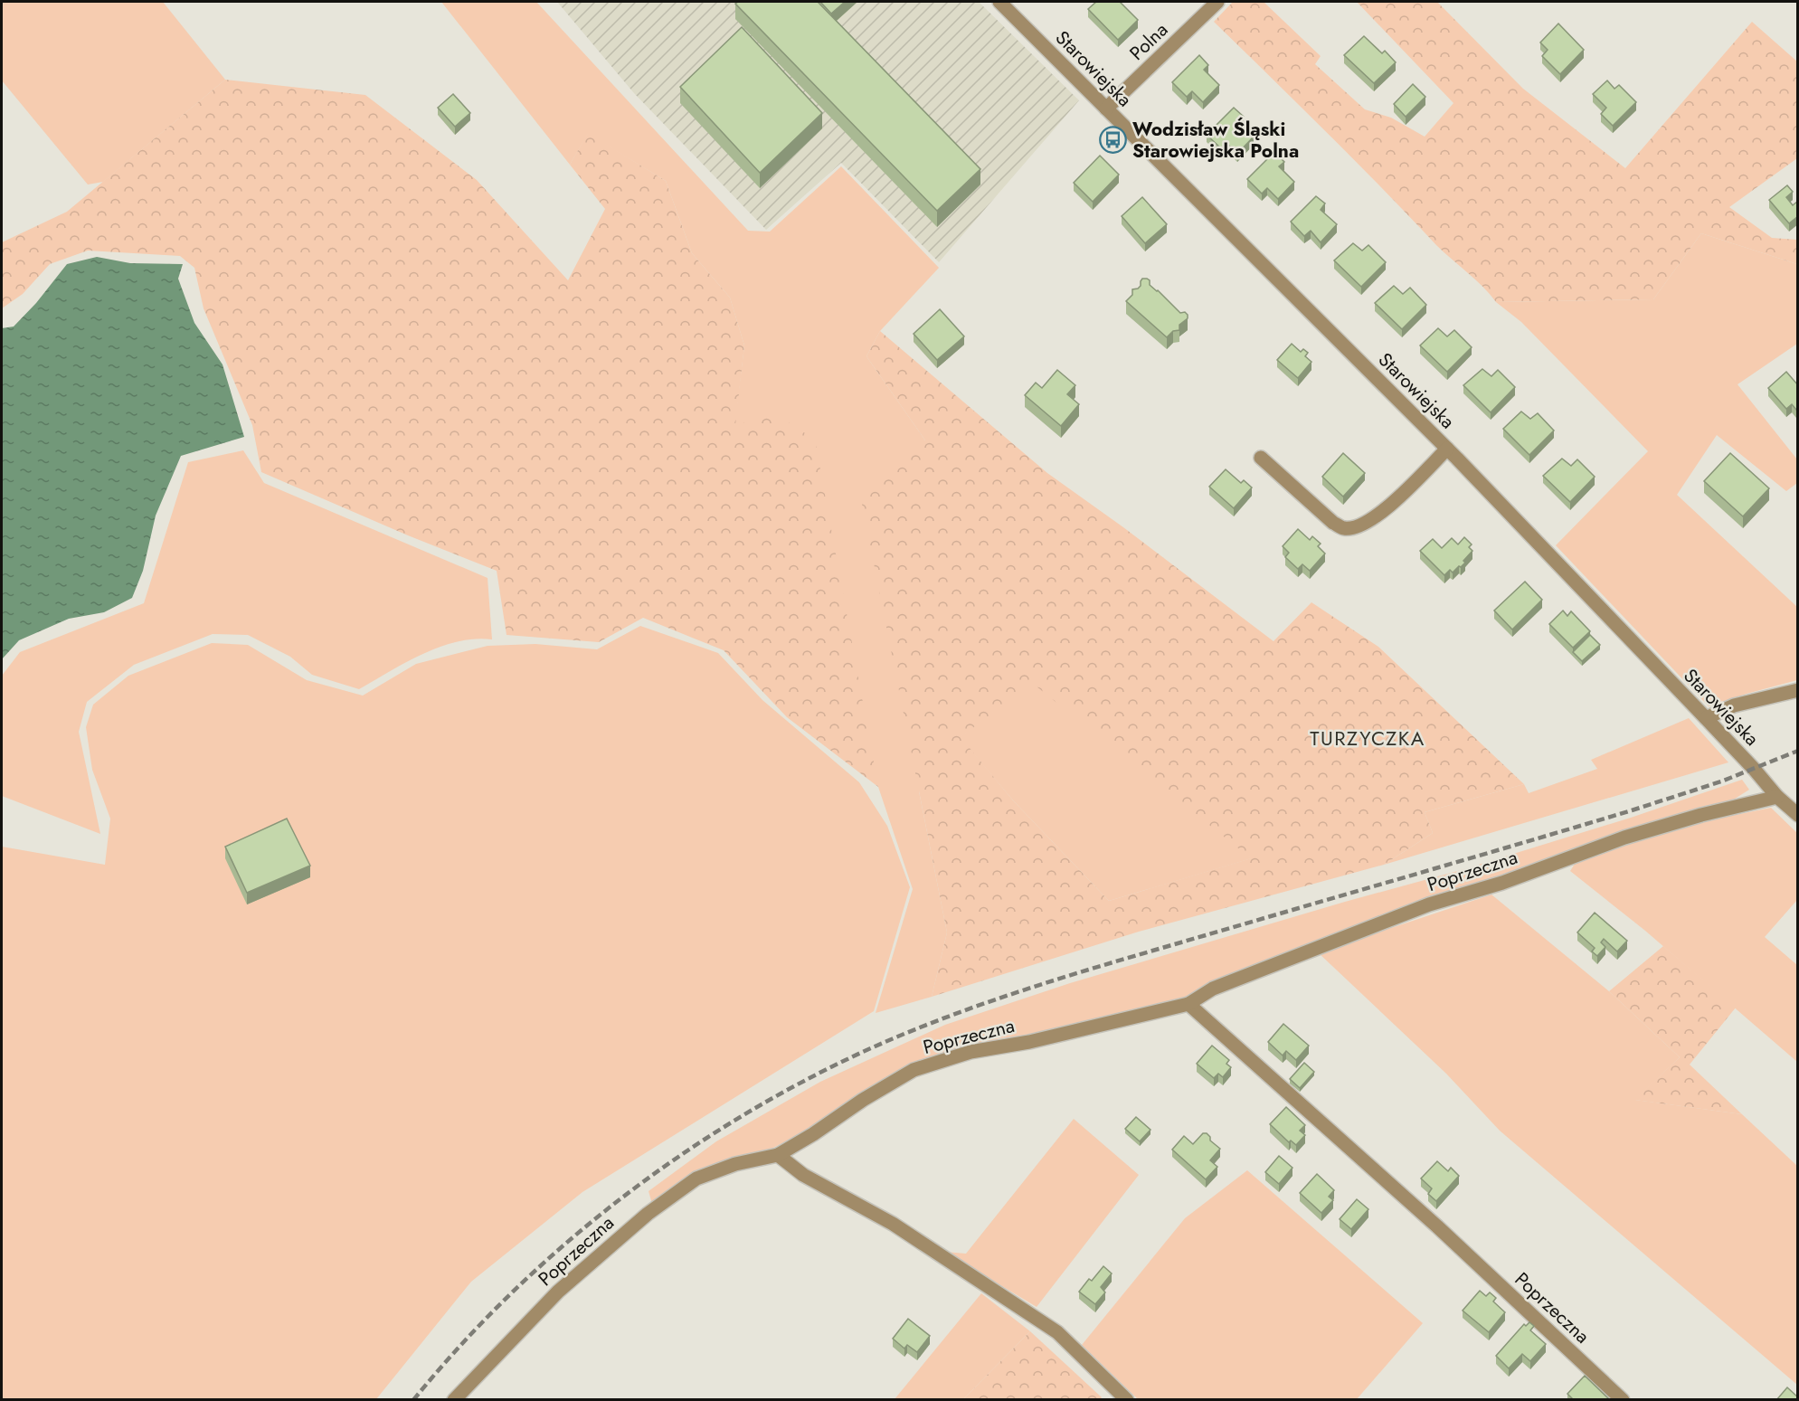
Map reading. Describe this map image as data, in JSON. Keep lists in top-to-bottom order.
{
  "streets": {
    "street": ["Polna", "Starowiejska", "Poprzeczna"]
  },
  "crossings": [
    ["Polna", "Starowiejska"],
    ["Starowiejska", "Poprzeczna"]
  ],
  "districts": ["TURZYCZKA"],
  "places": {
    "bus stop": ["Wodzisław Śląski Starowiejska Polna"]
  }
}
